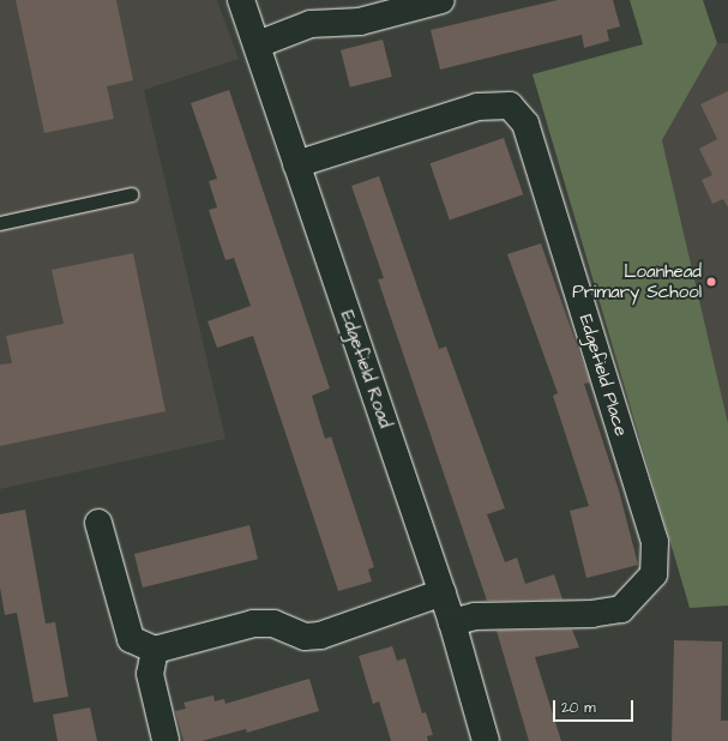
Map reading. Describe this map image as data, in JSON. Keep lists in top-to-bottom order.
{
  "streets": {
    "street": ["Edgefield Road", "Edgefield Place"]
  },
  "crossings": [
    ["Edgefield Road", "Edgefield Place"]
  ],
  "places": ["Loanhead Primary School"],
  "scale_bar": "20 m"
}
